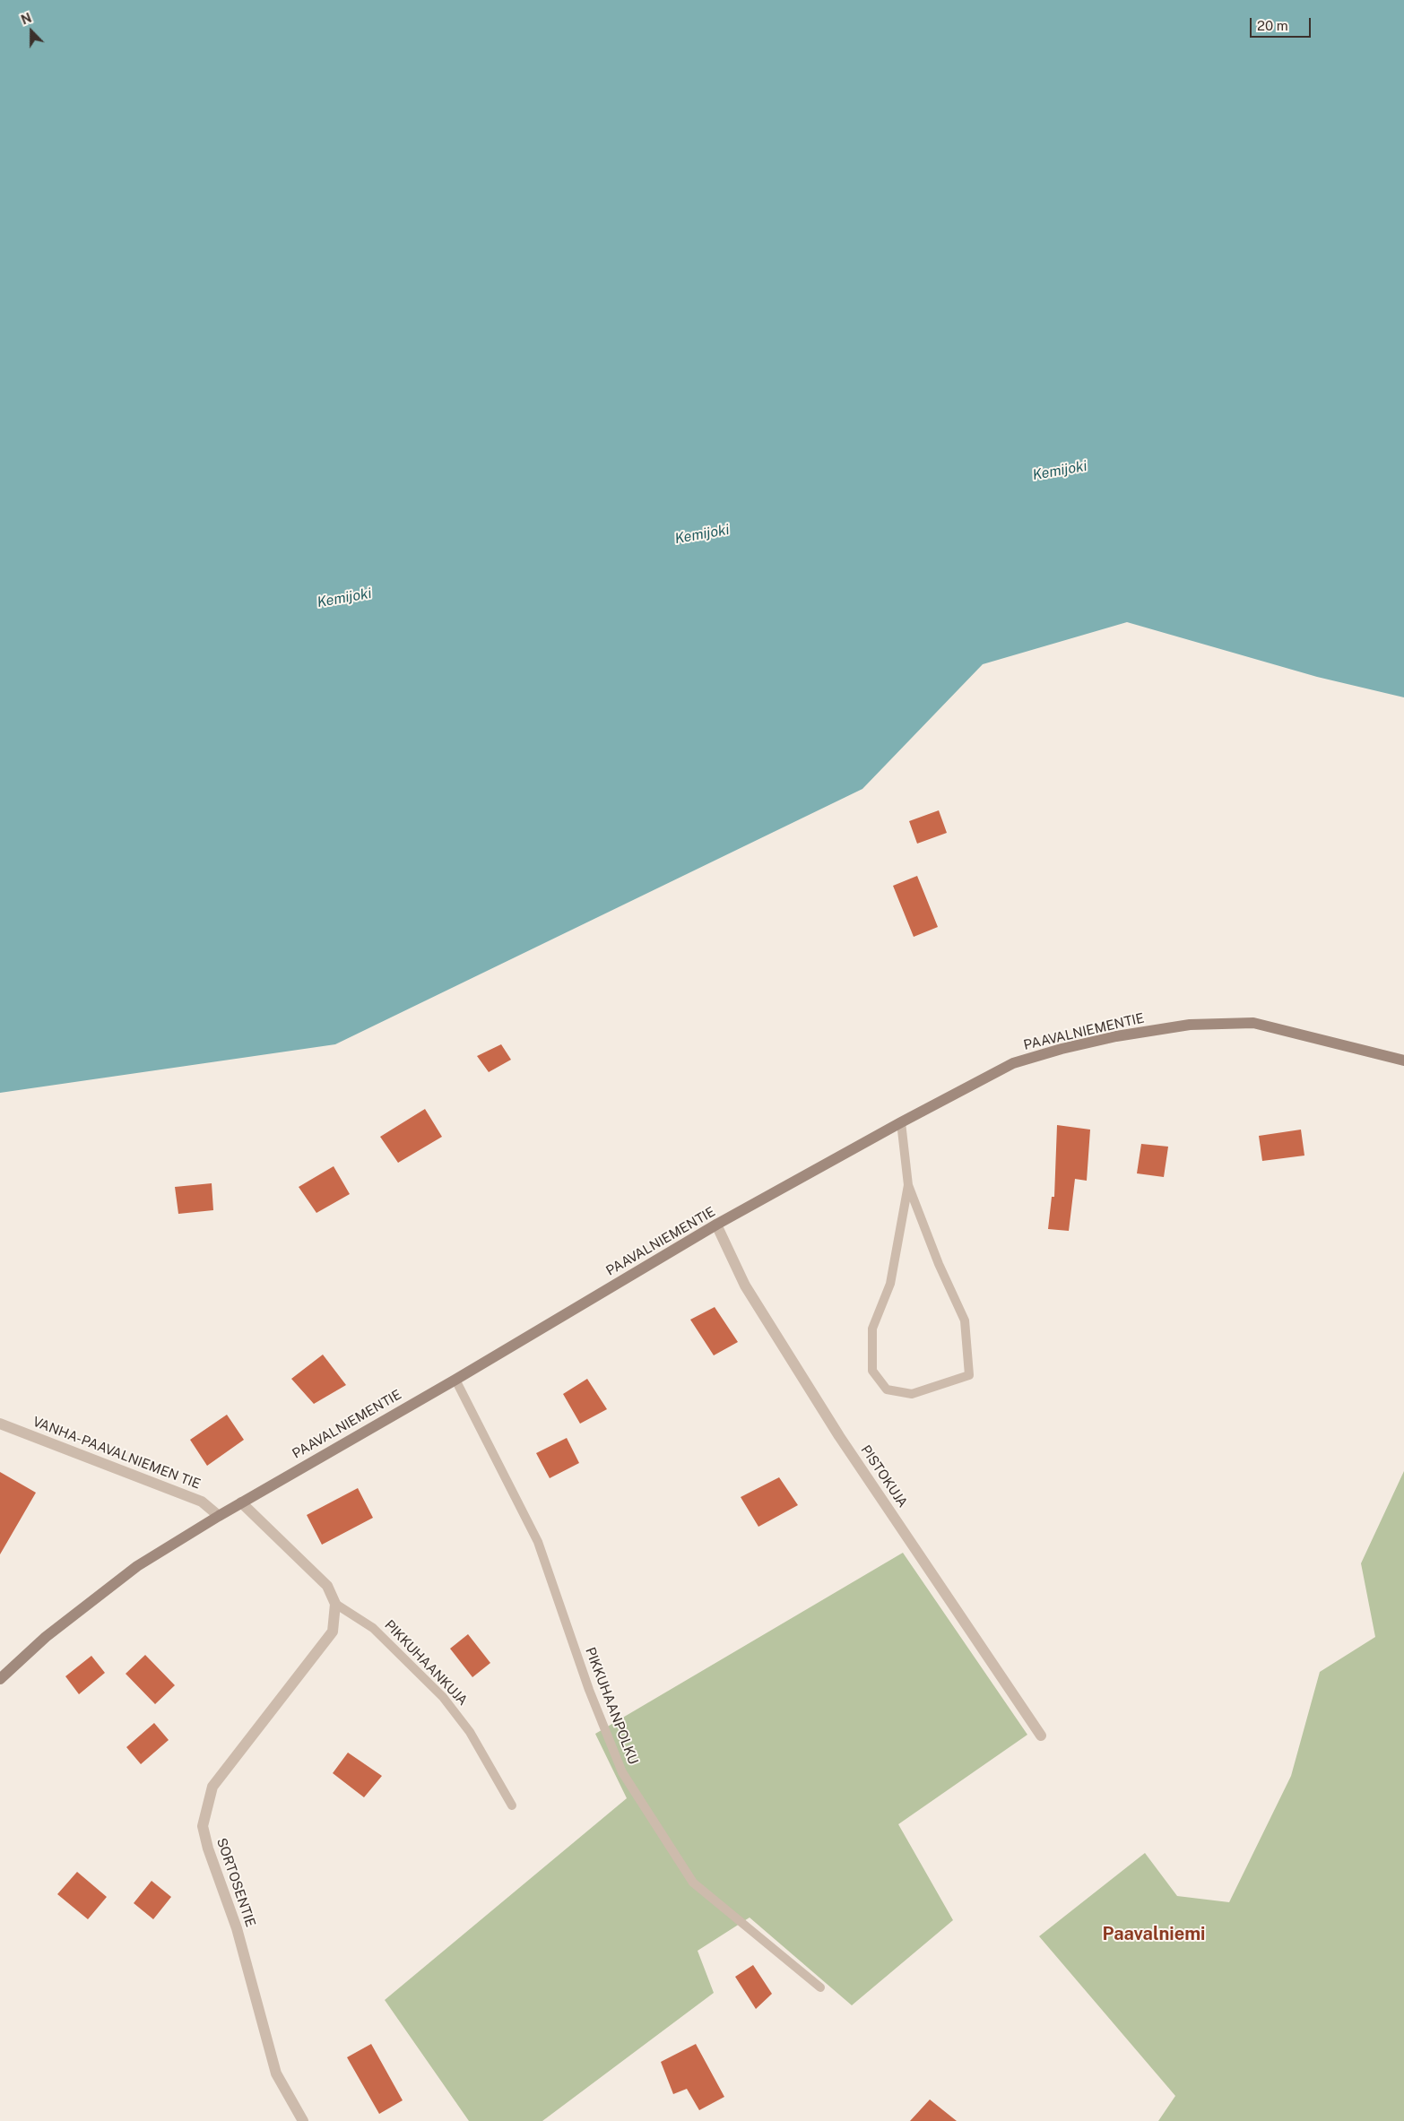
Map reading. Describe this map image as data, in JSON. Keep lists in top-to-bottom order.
{
  "streets": {
    "street": [
      "PAAVALNIEMENTIE",
      "VANHA-PAAVALNIEMEN TIE",
      "PISTOKUJA",
      "PIKKUHAANKUJA",
      "SORTOSENTIE"
    ],
    "lane": ["PIKKUHAANPOLKU"]
  },
  "crossings": [
    ["PAAVALNIEMENTIE", "VANHA-PAAVALNIEMEN TIE"],
    ["PAAVALNIEMENTIE", "PISTOKUJA"],
    ["PAAVALNIEMENTIE", "PIKKUHAANKUJA"],
    ["PAAVALNIEMENTIE", "PIKKUHAANPOLKU"],
    ["PIKKUHAANKUJA", "SORTOSENTIE"]
  ],
  "districts": ["Paavalniemi"],
  "water": ["Kemijoki"],
  "scale_bar": "20 m",
  "north": "top"
}
